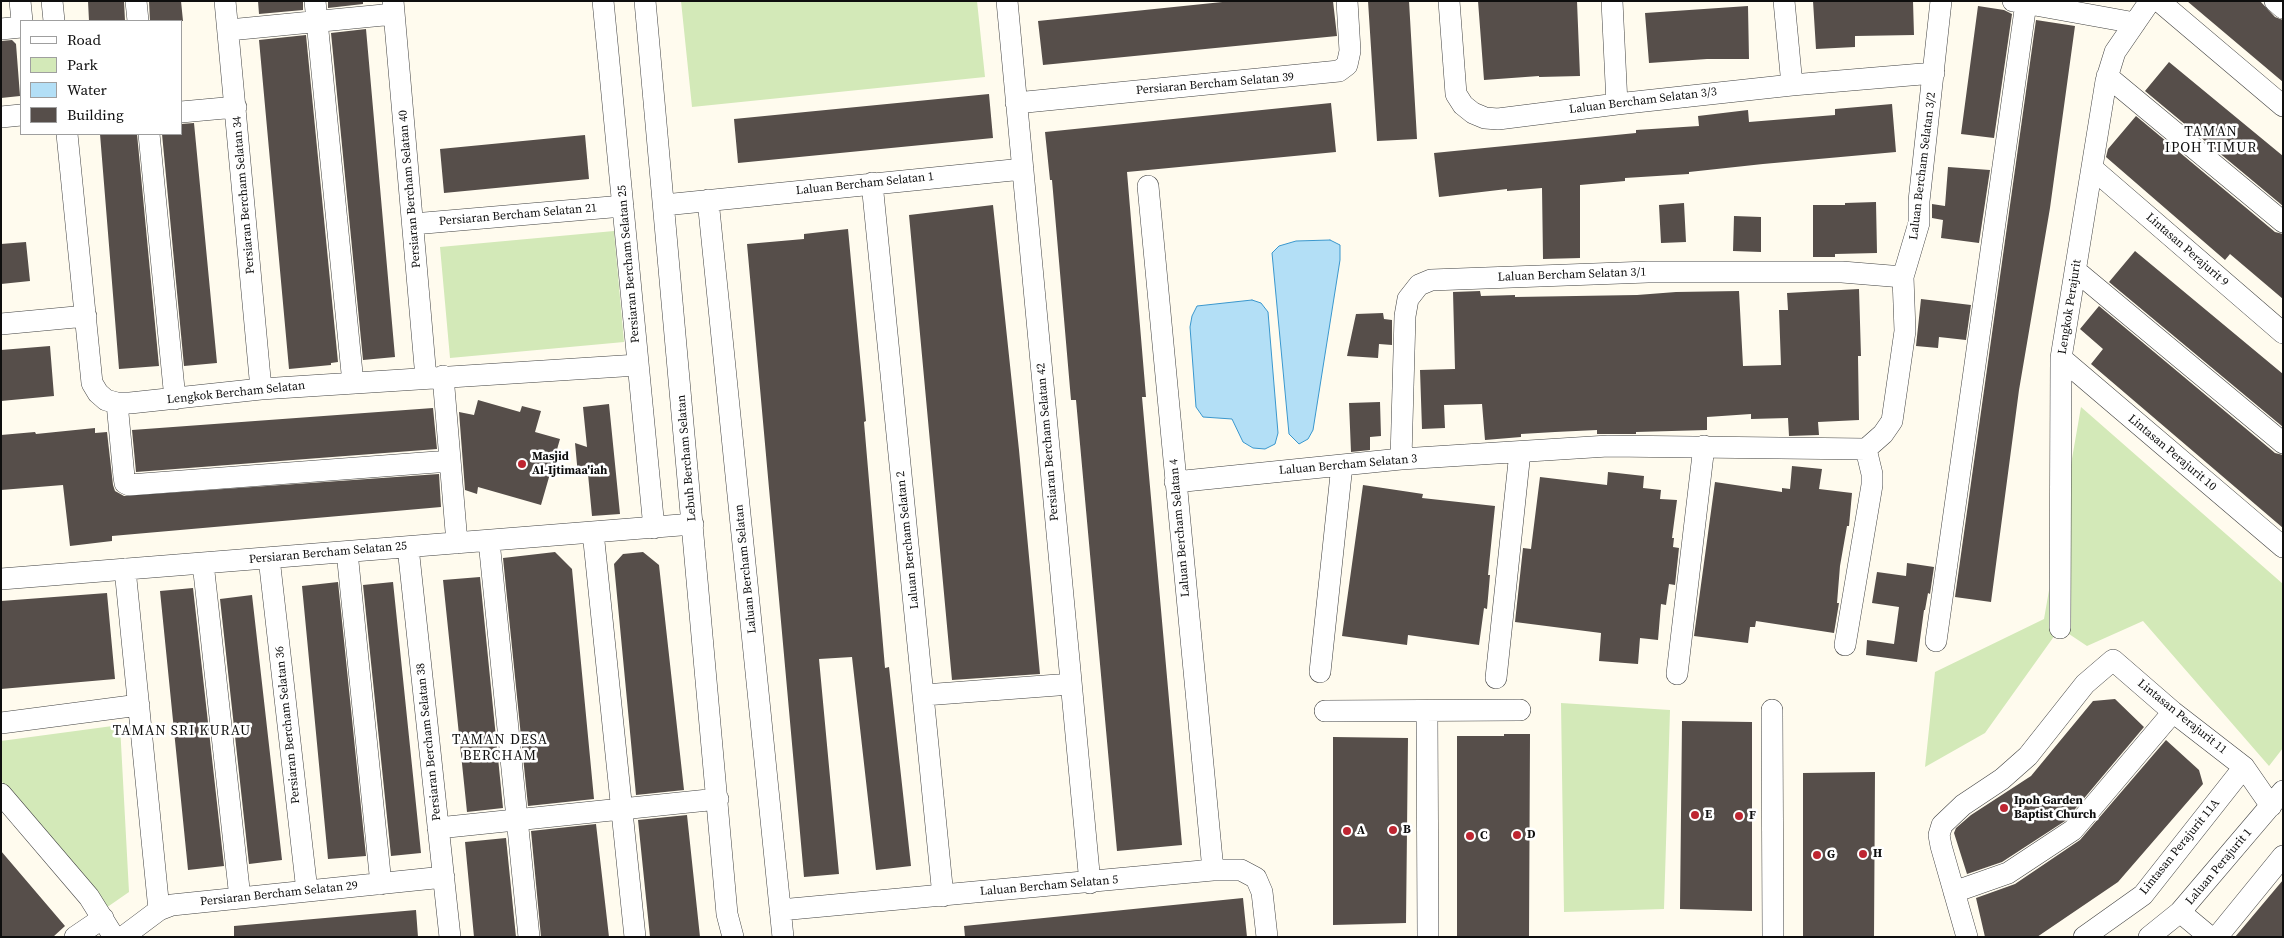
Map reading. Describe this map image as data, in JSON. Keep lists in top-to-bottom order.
{
  "streets": {
    "street": [
      "Persiaran Bercham Selatan 39",
      "Laluan Bercham Selatan 3/3",
      "Laluan Bercham Selatan 3/2",
      "Laluan Bercham Selatan 1",
      "Persiaran Bercham Selatan 40",
      "Persiaran Bercham Selatan 34",
      "Persiaran Bercham Selatan 21",
      "Lintasan Perajurit 9",
      "Persiaran Bercham Selatan 25",
      "Laluan Bercham Selatan 3/1",
      "Lengkok Perajurit",
      "Lengkok Bercham Selatan",
      "Persiaran Bercham Selatan 42",
      "Lintasan Perajurit 10",
      "Lebuh Bercham Selatan",
      "Laluan Bercham Selatan 3",
      "Laluan Bercham Selatan 4",
      "Laluan Bercham Selatan 2",
      "Laluan Bercham Selatan",
      "Lintasan Perajurit 11",
      "Persiaran Bercham Selatan 36",
      "Persiaran Bercham Selatan 38",
      "Lintasan Perajurit 11A",
      "Laluan Perajurit 1",
      "Laluan Bercham Selatan 5",
      "Persiaran Bercham Selatan 29"
    ]
  },
  "crossings": [
    ["Persiaran Bercham Selatan 39", "Persiaran Bercham Selatan 42"],
    ["Laluan Bercham Selatan 3/3", "Laluan Bercham Selatan 3/2"],
    ["Laluan Bercham Selatan 3/2", "Laluan Bercham Selatan 3/1"],
    ["Laluan Bercham Selatan 3/2", "Laluan Bercham Selatan 3"],
    ["Laluan Bercham Selatan 1", "Persiaran Bercham Selatan 42"],
    ["Laluan Bercham Selatan 1", "Lebuh Bercham Selatan"],
    ["Laluan Bercham Selatan 1", "Laluan Bercham Selatan 2"],
    ["Laluan Bercham Selatan 1", "Laluan Bercham Selatan"],
    ["Persiaran Bercham Selatan 40", "Persiaran Bercham Selatan 21"],
    ["Persiaran Bercham Selatan 40", "Persiaran Bercham Selatan 25"],
    ["Persiaran Bercham Selatan 40", "Lengkok Bercham Selatan"],
    ["Persiaran Bercham Selatan 34", "Lengkok Bercham Selatan"],
    ["Persiaran Bercham Selatan 21", "Persiaran Bercham Selatan 25"],
    ["Lintasan Perajurit 9", "Lengkok Perajurit"],
    ["Persiaran Bercham Selatan 25", "Lengkok Bercham Selatan"],
    ["Persiaran Bercham Selatan 25", "Lebuh Bercham Selatan"],
    ["Persiaran Bercham Selatan 25", "Persiaran Bercham Selatan 36"],
    ["Persiaran Bercham Selatan 25", "Persiaran Bercham Selatan 38"],
    ["Laluan Bercham Selatan 3/1", "Laluan Bercham Selatan 3"],
    ["Lengkok Perajurit", "Lintasan Perajurit 10"],
    ["Persiaran Bercham Selatan 42", "Laluan Bercham Selatan 5"],
    ["Laluan Bercham Selatan 3", "Laluan Bercham Selatan 4"],
    ["Laluan Bercham Selatan 4", "Laluan Bercham Selatan 5"],
    ["Laluan Bercham Selatan 2", "Laluan Bercham Selatan 5"],
    ["Laluan Bercham Selatan", "Laluan Bercham Selatan 5"],
    ["Lintasan Perajurit 11", "Lintasan Perajurit 11A"],
    ["Lintasan Perajurit 11", "Laluan Perajurit 1"],
    ["Persiaran Bercham Selatan 36", "Persiaran Bercham Selatan 29"],
    ["Persiaran Bercham Selatan 38", "Persiaran Bercham Selatan 29"]
  ],
  "districts": ["TAMAN IPOH TIMUR", "TAMAN SRI KURAU", "TAMAN DESA BERCHAM"],
  "places": [
    "Masjid Al-Ijtimaa'iah",
    "Ipoh Garden Baptist Church",
    "E",
    "F",
    "B",
    "A",
    "D",
    "C",
    "H",
    "G"
  ],
  "legend": [
    "Road",
    "Park",
    "Water",
    "Building"
  ]
}
